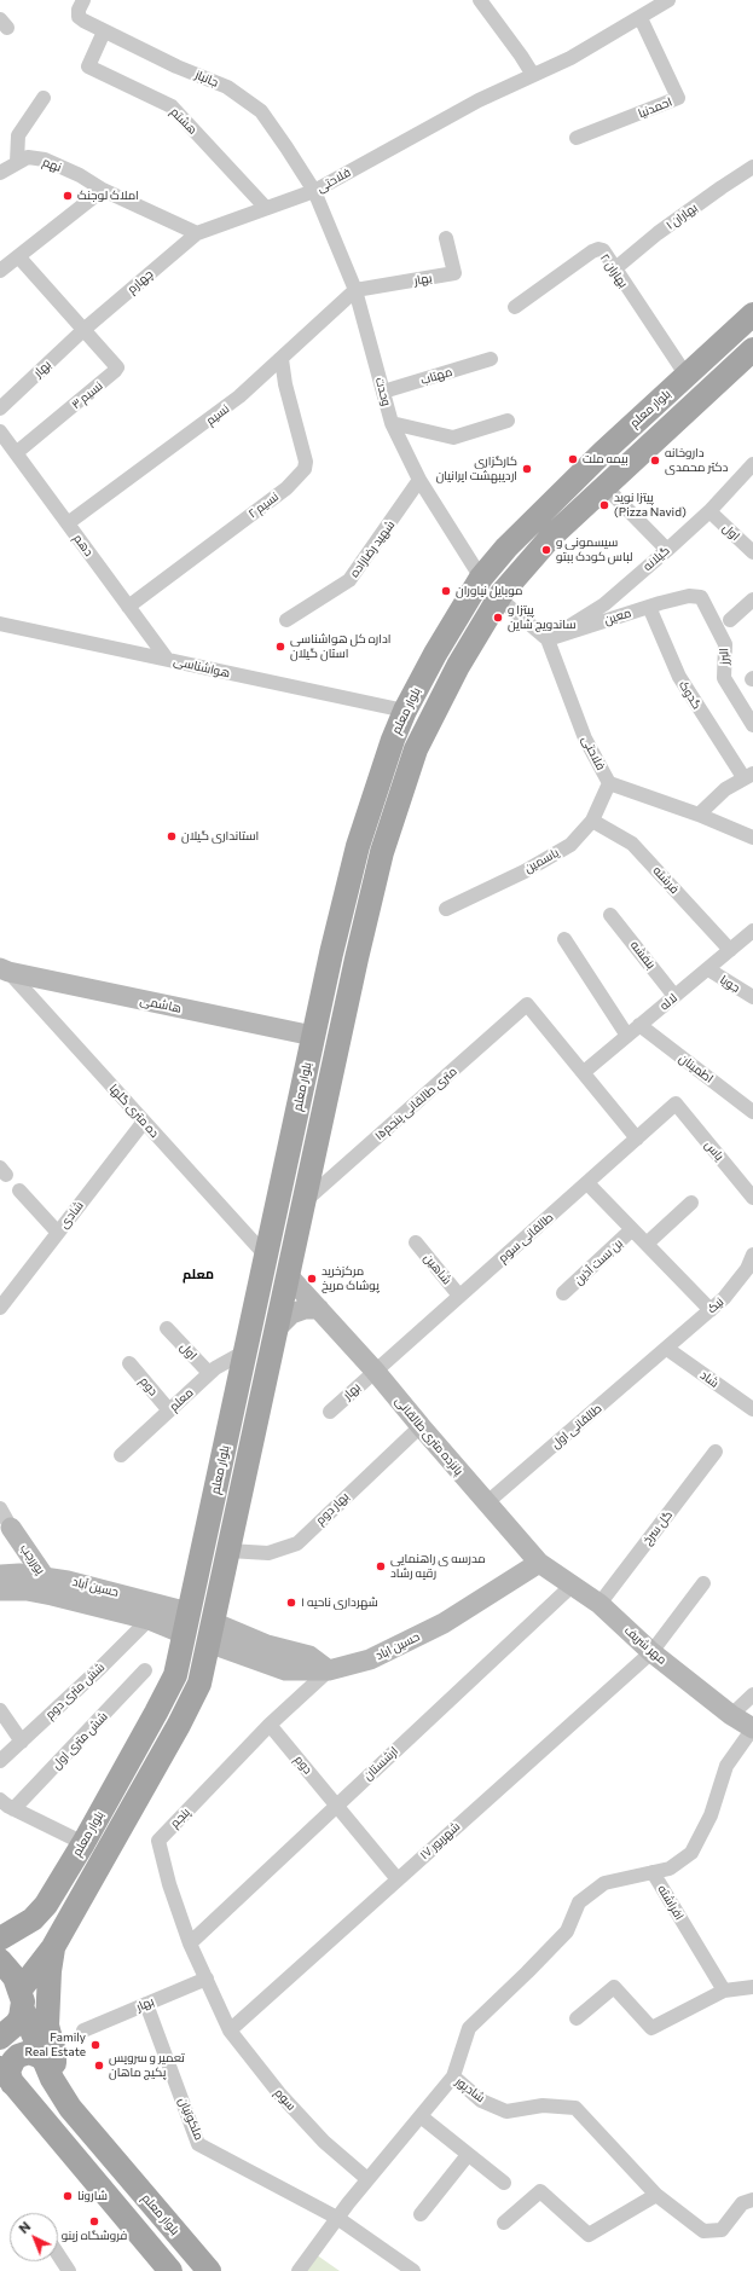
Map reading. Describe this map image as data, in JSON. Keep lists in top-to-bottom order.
{
  "streets": {
    "main road": ["بلوار معلم"],
    "street": [
      "جانباز",
      "احمدنیا",
      "هشتم",
      "نهم",
      "فلاحتی",
      "بهاران ۱",
      "بهاران ۲",
      "بهار",
      "چهارم",
      "مهتاب",
      "وحدت",
      "نسیم ۳",
      "نسیم",
      "نسیم ٢",
      "اول",
      "دهم",
      "شهید رضازاده",
      "گیلانه",
      "معین",
      "البرز",
      "هواشناسی",
      "گدوک",
      "یاسمین",
      "فرشته",
      "بنفشه",
      "جویا",
      "لاله",
      "هاشمی",
      "اطمینان",
      "۱۵متری طالقانی پنجم",
      "ده متری گلها",
      "یاس",
      "شادی",
      "طالقانی سوم",
      "بن بست آذین",
      "شاهین",
      "نیک",
      "شاد",
      "دوم",
      "معلم",
      "طالقانی اول",
      "پانزده متری طالقانی",
      "بهار دوم",
      "گل سرخ",
      "پوررجب",
      "حسین آباد",
      "مهر شریف",
      "حسین اباد",
      "شش متری دوم",
      "شش متری اول",
      "ارشستان",
      "پنجم",
      "۱۷ شهریور",
      "افراشته",
      "شادپور",
      "سوم",
      "ملکوتیان"
    ]
  },
  "crossings": [
    ["جانباز", "هشتم"],
    ["جانباز", "فلاحتی"],
    ["جانباز", "وحدت"],
    ["احمدنیا", "فلاحتی"],
    ["هشتم", "فلاحتی"],
    ["فلاحتی", "چهارم"],
    ["فلاحتی", "وحدت"],
    ["فلاحتی", "بلوار معلم"],
    ["فلاحتی", "گیلانه"],
    ["فلاحتی", "معین"],
    ["فلاحتی", "یاسمین"],
    ["بهاران ۱", "بهاران ۲"],
    ["بهاران ۲", "بلوار معلم"],
    ["بهار", "چهارم"],
    ["بهار", "وحدت"],
    ["بهار", "نسیم ۳"],
    ["بهار", "نسیم"],
    ["بهار", "طالقانی سوم"],
    ["بهار", "پانزده متری طالقانی"],
    ["بهار", "پنجم"],
    ["بهار", "ملکوتیان"],
    ["چهارم", "نسیم ۳"],
    ["مهتاب", "وحدت"],
    ["وحدت", "بلوار معلم"],
    ["وحدت", "نسیم"],
    ["وحدت", "شهید رضازاده"],
    ["نسیم ۳", "دهم"],
    ["بلوار معلم", "هواشناسی"],
    ["بلوار معلم", "هاشمی"],
    ["بلوار معلم", "۱۵متری طالقانی پنجم"],
    ["بلوار معلم", "ده متری گلها"],
    ["بلوار معلم", "معلم"],
    ["بلوار معلم", "پانزده متری طالقانی"],
    ["بلوار معلم", "بهار دوم"],
    ["بلوار معلم", "حسین آباد"],
    ["بلوار معلم", "حسین اباد"],
    ["نسیم", "نسیم ٢"],
    ["نسیم", "دهم"],
    ["نسیم ٢", "دهم"],
    ["اول", "گیلانه"],
    ["اول", "معلم"],
    ["دهم", "هواشناسی"],
    ["گیلانه", "معین"],
    ["معین", "البرز"],
    ["معین", "گدوک"],
    ["یاسمین", "فرشته"],
    ["فرشته", "لاله"],
    ["بنفشه", "لاله"],
    ["جویا", "لاله"],
    ["لاله", "اطمینان"],
    ["لاله", "۱۵متری طالقانی پنجم"],
    ["هاشمی", "ده متری گلها"],
    ["ده متری گلها", "شادی"],
    ["یاس", "طالقانی سوم"],
    ["طالقانی سوم", "شاهین"],
    ["طالقانی سوم", "پانزده متری طالقانی"],
    ["نیک", "شاد"],
    ["نیک", "طالقانی اول"],
    ["شاد", "طالقانی اول"],
    ["دوم", "معلم"],
    ["دوم", "ارشستان"],
    ["دوم", "پنجم"],
    ["طالقانی اول", "پانزده متری طالقانی"],
    ["پانزده متری طالقانی", "بهار دوم"],
    ["پانزده متری طالقانی", "مهر شریف"],
    ["پانزده متری طالقانی", "حسین اباد"],
    ["گل سرخ", "مهر شریف"],
    ["پوررجب", "حسین آباد"],
    ["حسین آباد", "شش متری دوم"],
    ["مهر شریف", "حسین اباد"],
    ["مهر شریف", "ارشستان"],
    ["مهر شریف", "۱۷ شهریور"],
    ["مهر شریف", "افراشته"],
    ["حسین اباد", "پنجم"],
    ["ارشستان", "پنجم"],
    ["پنجم", "سوم"],
    ["۱۷ شهریور", "سوم"],
    ["افراشته", "شادپور"]
  ],
  "districts": ["معلم"],
  "places": [
    "املاک لوجنک",
    "بیمه ملت",
    "داروخانه دکتر محمدی",
    "کارگزاری اردیبهشت ایرانیان",
    "پیتزا نوید (Pizza Navid)",
    "سیسمونی و لباس کودک ببتو",
    "موبایل نیاوران",
    "پیتزا و ساندویچ شاین",
    "اداره کل هواشناسی استان گیلان",
    "استانداری گیلان",
    "مرکزخرید پوشاک مریخ",
    "مدرسه ی راهنمایی رقیه رشاد",
    "شهرداری ناحیه ۱",
    "Family Real Estate",
    "تعمیر و سرویس پکیج ماهان",
    "شارونا",
    "فروشگاه زینو"
  ],
  "north": "top left"
}
